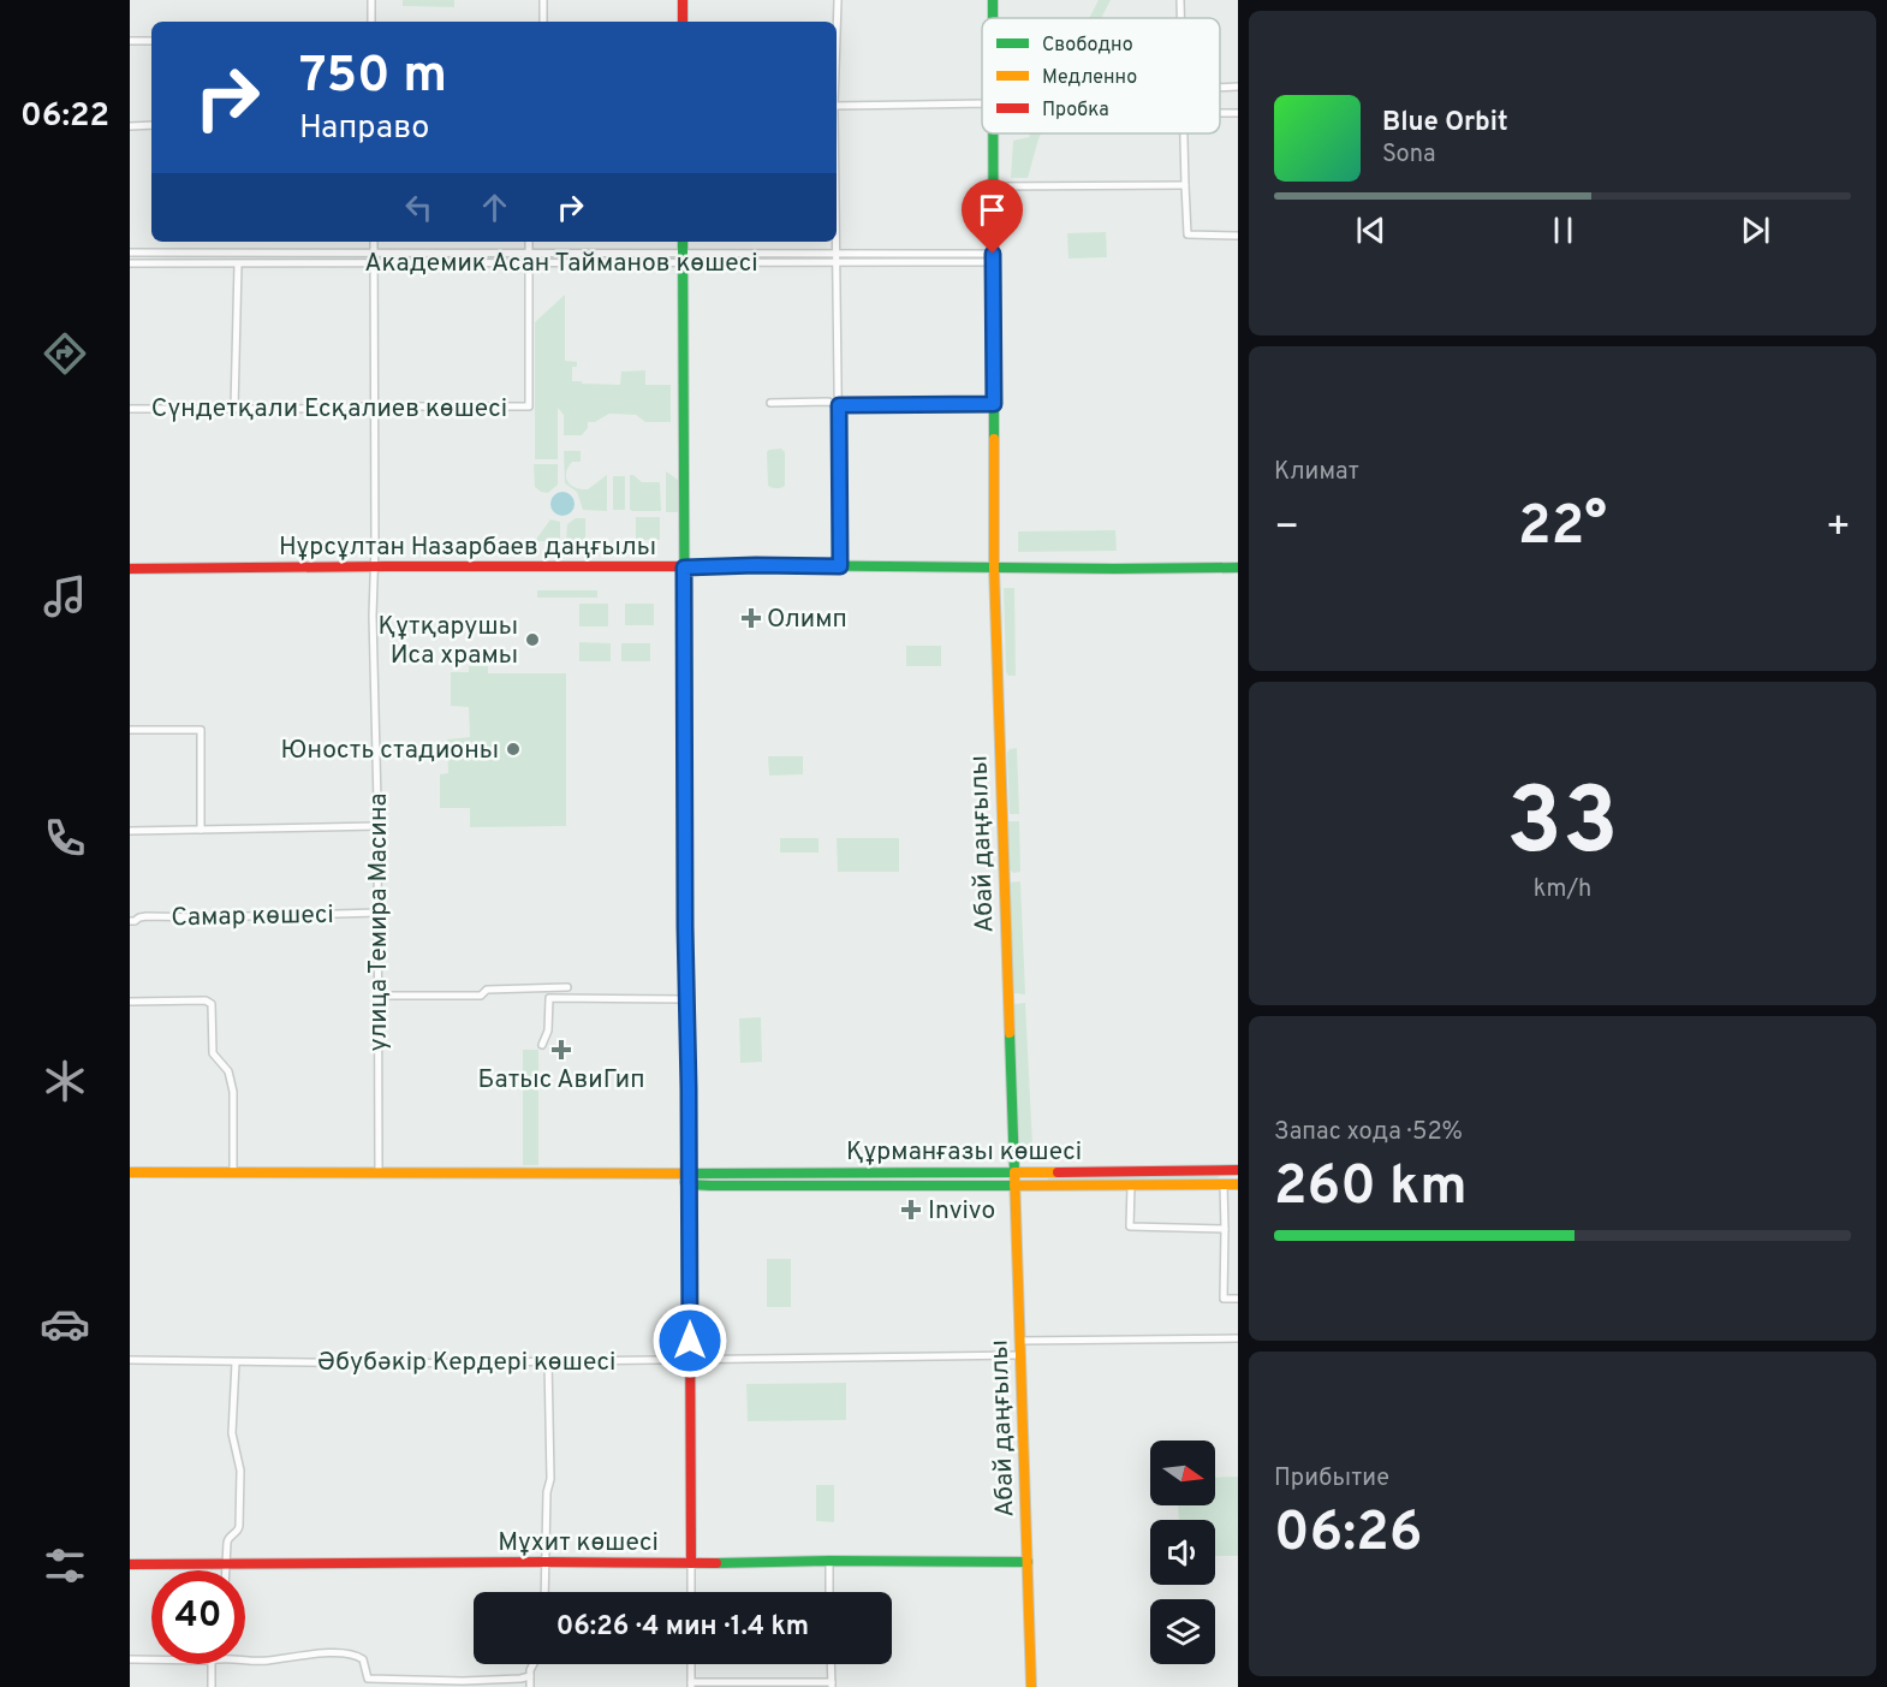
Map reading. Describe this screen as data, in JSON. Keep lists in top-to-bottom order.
{
  "streets": {
    "street": [
      "Академик Асан Тайманов көшесі",
      "Сүндетқали Есқалиев көшесі",
      "Нұрсұлтан Назарбаев даңғылы",
      "Абай даңғылы",
      "Самар көшесі",
      "улица Темира Масина",
      "Құрманғазы көшесі",
      "Әбубәкір Кердері көшесі",
      "Мұхит көшесі"
    ]
  },
  "crossings": [
    ["Академик Асан Тайманов көшесі", "Сүндетқали Есқалиев көшесі"],
    ["Академик Асан Тайманов көшесі", "Абай даңғылы"],
    ["Академик Асан Тайманов көшесі", "улица Темира Масина"],
    ["Сүндетқали Есқалиев көшесі", "улица Темира Масина"],
    ["Нұрсұлтан Назарбаев даңғылы", "Абай даңғылы"],
    ["Нұрсұлтан Назарбаев даңғылы", "улица Темира Масина"],
    ["Абай даңғылы", "Құрманғазы көшесі"],
    ["Абай даңғылы", "Әбубәкір Кердері көшесі"],
    ["Абай даңғылы", "Мұхит көшесі"],
    ["Самар көшесі", "улица Темира Масина"],
    ["улица Темира Масина", "Құрманғазы көшесі"]
  ],
  "places": {
    "health": ["Олимп", "Батыс АвиГип", "Invivo"],
    "other": ["Құтқарушы Иса храмы", "Юность стадионы"]
  },
  "legend": ["Свободно", "Медленно", "Пробка"],
  "north": "right",
  "page": {
    "tabs": "06:22",
    "turn": ["750 m", "Направо"],
    "song": ["Blue Orbit", "Sona"],
    "tile": [
      "Климат",
      ["33", "km/h"],
      ["Запас хода · 52%", "260 km"],
      ["Прибытие", "06:26"]
    ],
    "heat": ["−", "22°", "+"],
    "limit": "40",
    "trip": "06:26 · 4 мин · 1.4 km"
  }
}
